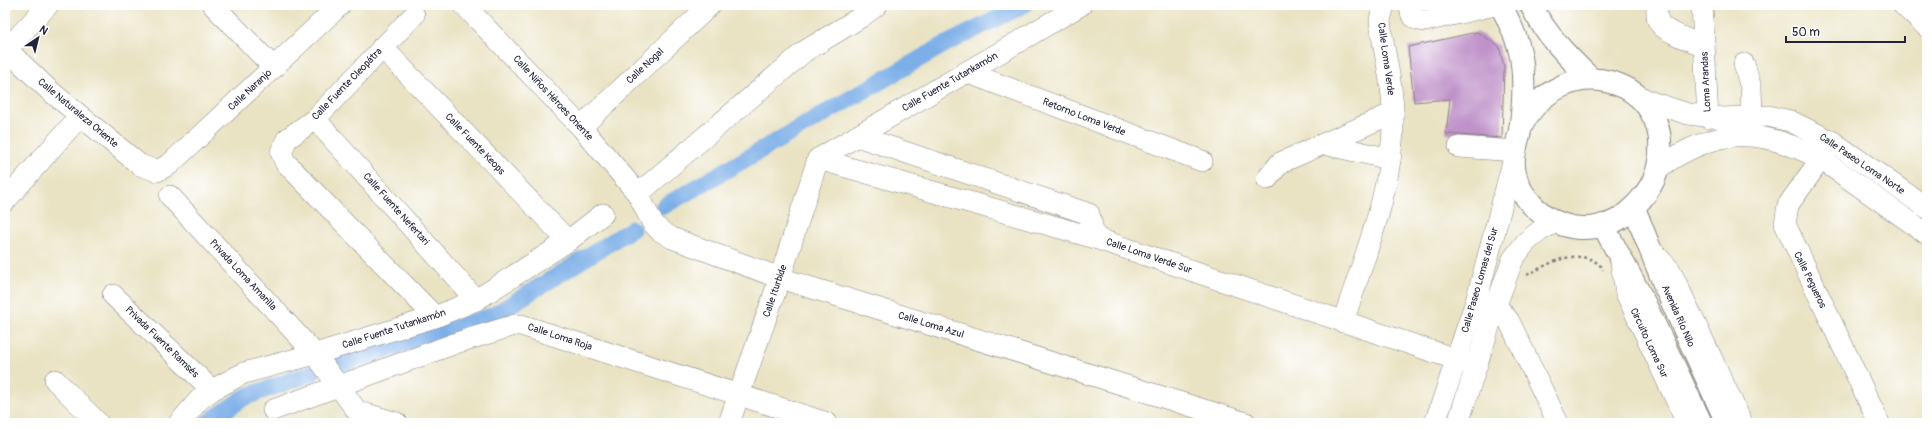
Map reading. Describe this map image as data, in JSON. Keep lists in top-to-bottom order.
{
  "streets": {
    "main road": ["Avenida Río Nilo"],
    "street": [
      "Calle Loma Verde",
      "Calle Nogal",
      "Calle Fuente Tutankamón",
      "Loma Arandas",
      "Calle Fuente Cleopátra",
      "Calle Naranjo",
      "Calle Niños Héroes Oriente",
      "Calle Naturaleza Oriente",
      "Retorno Loma Verde",
      "Calle Fuente Keops",
      "Calle Paseo Loma Norte",
      "Calle Fuente Nefertari",
      "Calle Loma Verde Sur",
      "Privada Loma Amarilla",
      "Calle Paseo Lomas del Sur",
      "Calle Pegueros",
      "Calle Iturbide",
      "Calle Loma Azul",
      "Calle Loma Roja",
      "Privada Fuente Ramsés",
      "Circuito Loma Sur"
    ]
  },
  "crossings": [
    ["Calle Nogal", "Calle Niños Héroes Oriente"],
    ["Calle Fuente Tutankamón", "Calle Fuente Cleopátra"],
    ["Calle Fuente Tutankamón", "Retorno Loma Verde"],
    ["Calle Fuente Tutankamón", "Calle Fuente Keops"],
    ["Calle Fuente Tutankamón", "Calle Fuente Nefertari"],
    ["Calle Fuente Tutankamón", "Calle Loma Verde Sur"],
    ["Calle Fuente Tutankamón", "Privada Loma Amarilla"],
    ["Calle Fuente Tutankamón", "Calle Iturbide"],
    ["Calle Fuente Tutankamón", "Privada Fuente Ramsés"],
    ["Loma Arandas", "Calle Paseo Loma Norte"],
    ["Calle Fuente Cleopátra", "Calle Fuente Keops"],
    ["Calle Fuente Cleopátra", "Calle Fuente Nefertari"],
    ["Calle Naranjo", "Calle Naturaleza Oriente"],
    ["Calle Niños Héroes Oriente", "Calle Loma Azul"],
    ["Calle Paseo Loma Norte", "Calle Pegueros"],
    ["Calle Loma Verde Sur", "Calle Paseo Lomas del Sur"],
    ["Calle Loma Verde Sur", "Calle Iturbide"],
    ["Privada Loma Amarilla", "Calle Loma Roja"],
    ["Calle Iturbide", "Calle Loma Azul"],
    ["Calle Iturbide", "Calle Loma Roja"]
  ],
  "scale_bar": "50 m",
  "north": "top right"
}
